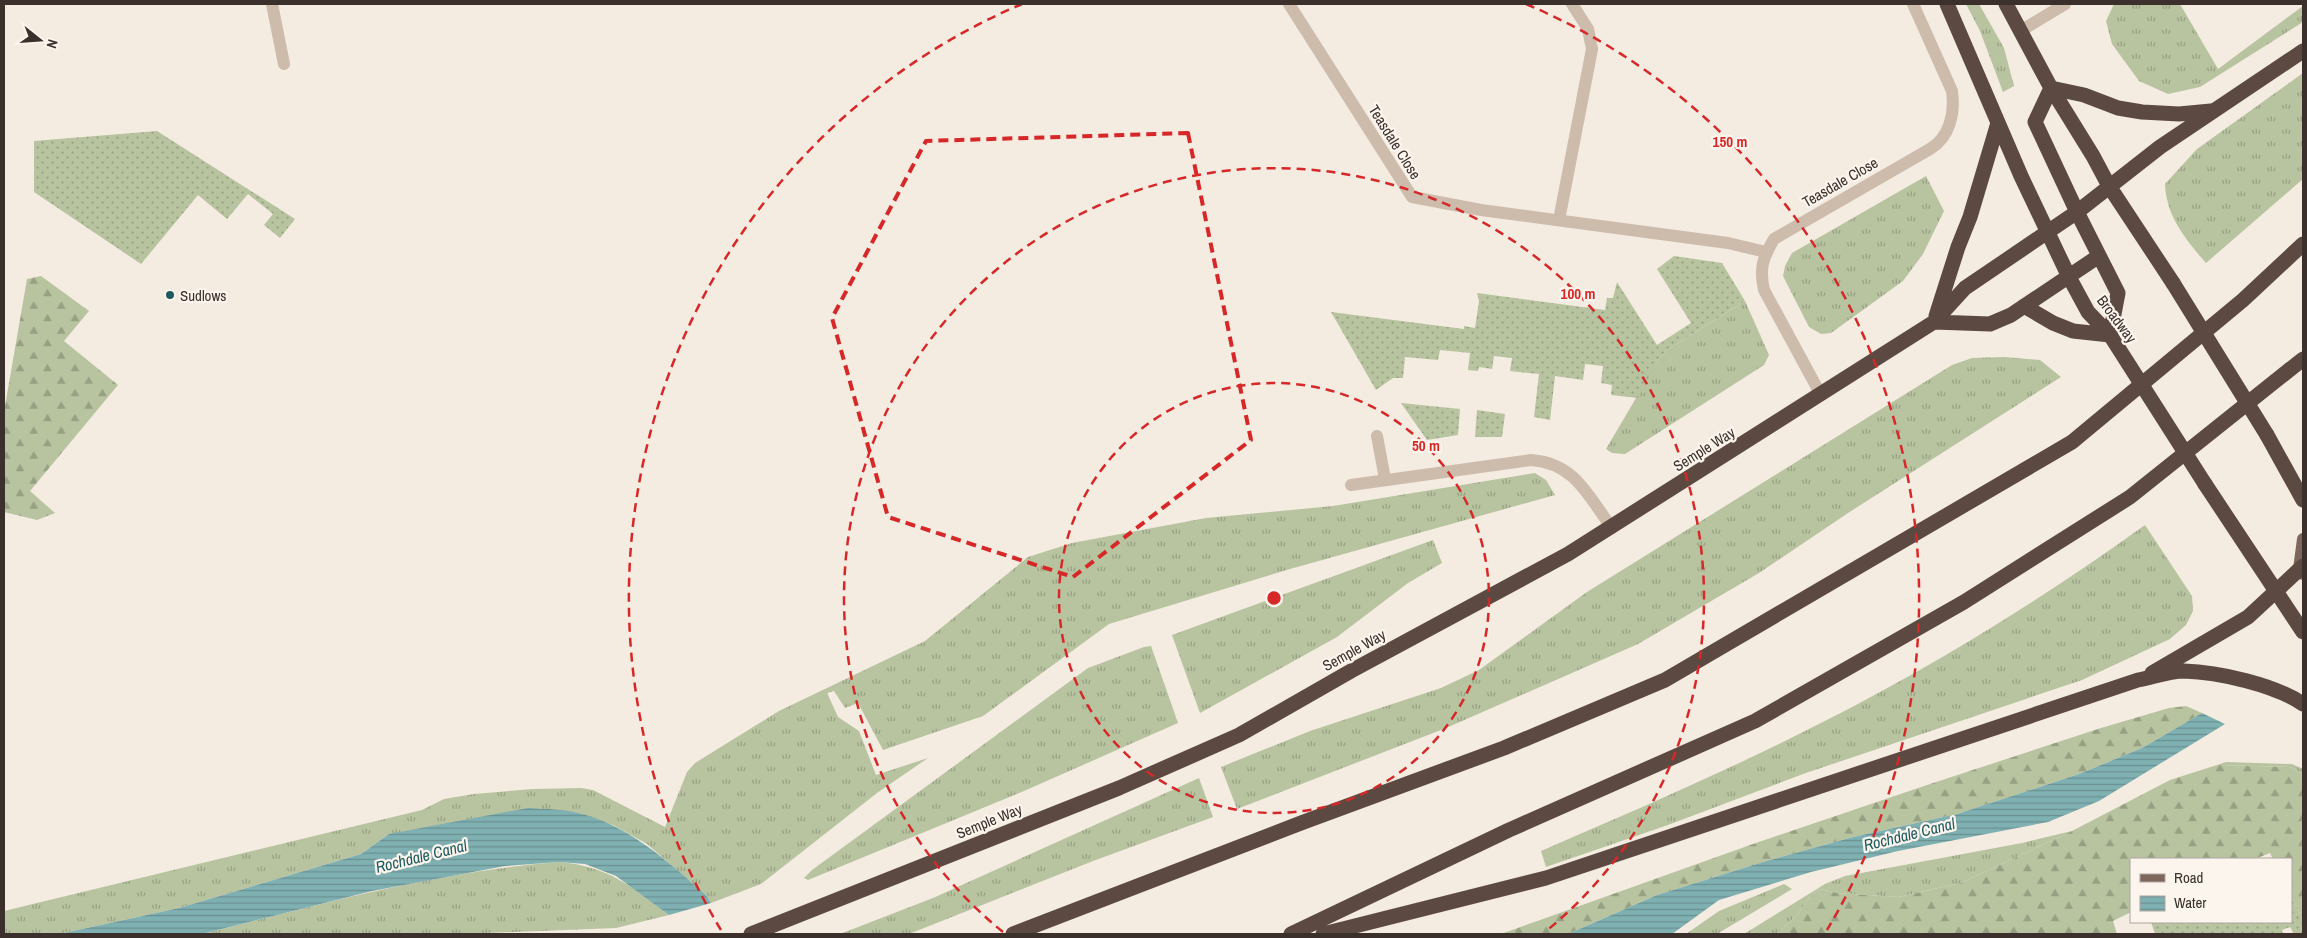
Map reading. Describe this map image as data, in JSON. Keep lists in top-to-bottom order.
{
  "streets": {
    "highway": ["Broadway", "Semple Way"],
    "street": ["Teasdale Close"]
  },
  "crossings": [
    ["Broadway", "Semple Way"]
  ],
  "water": ["Rochdale Canal"],
  "places": ["Sudlows"],
  "legend": ["Road", "Water"],
  "north": "right",
  "rings": ["150 m", "100 m", "50 m"]
}
